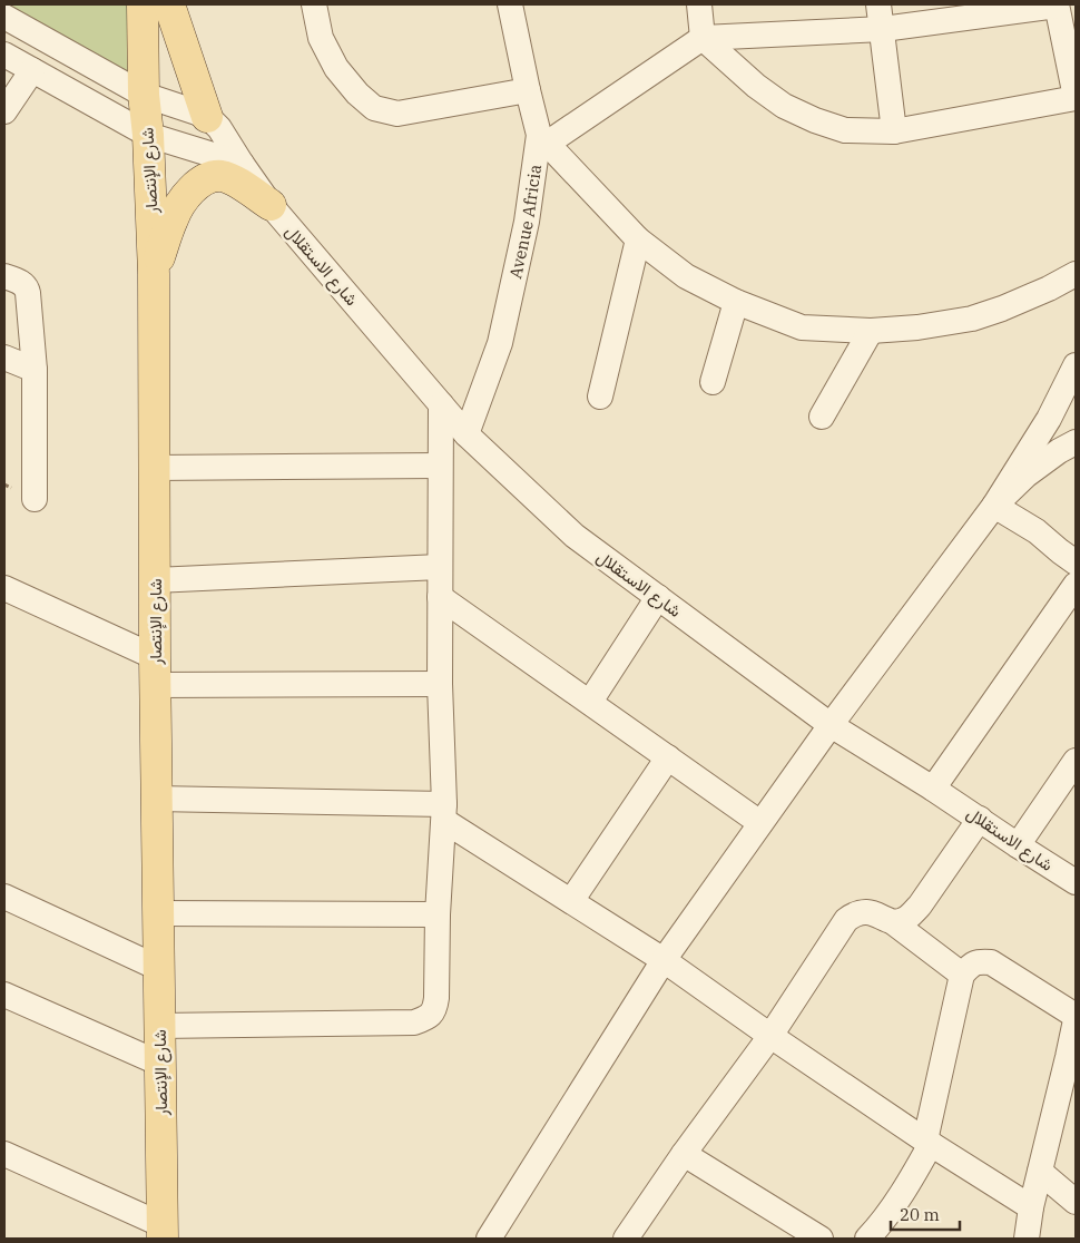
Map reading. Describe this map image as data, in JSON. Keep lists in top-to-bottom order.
{
  "streets": {
    "main road": ["شارع الإنتصار"],
    "street": ["Avenue Africia", "شارع الاستقلال"]
  },
  "crossings": [
    ["Avenue Africia", "شارع الاستقلال"]
  ],
  "scale_bar": "20 m"
}
